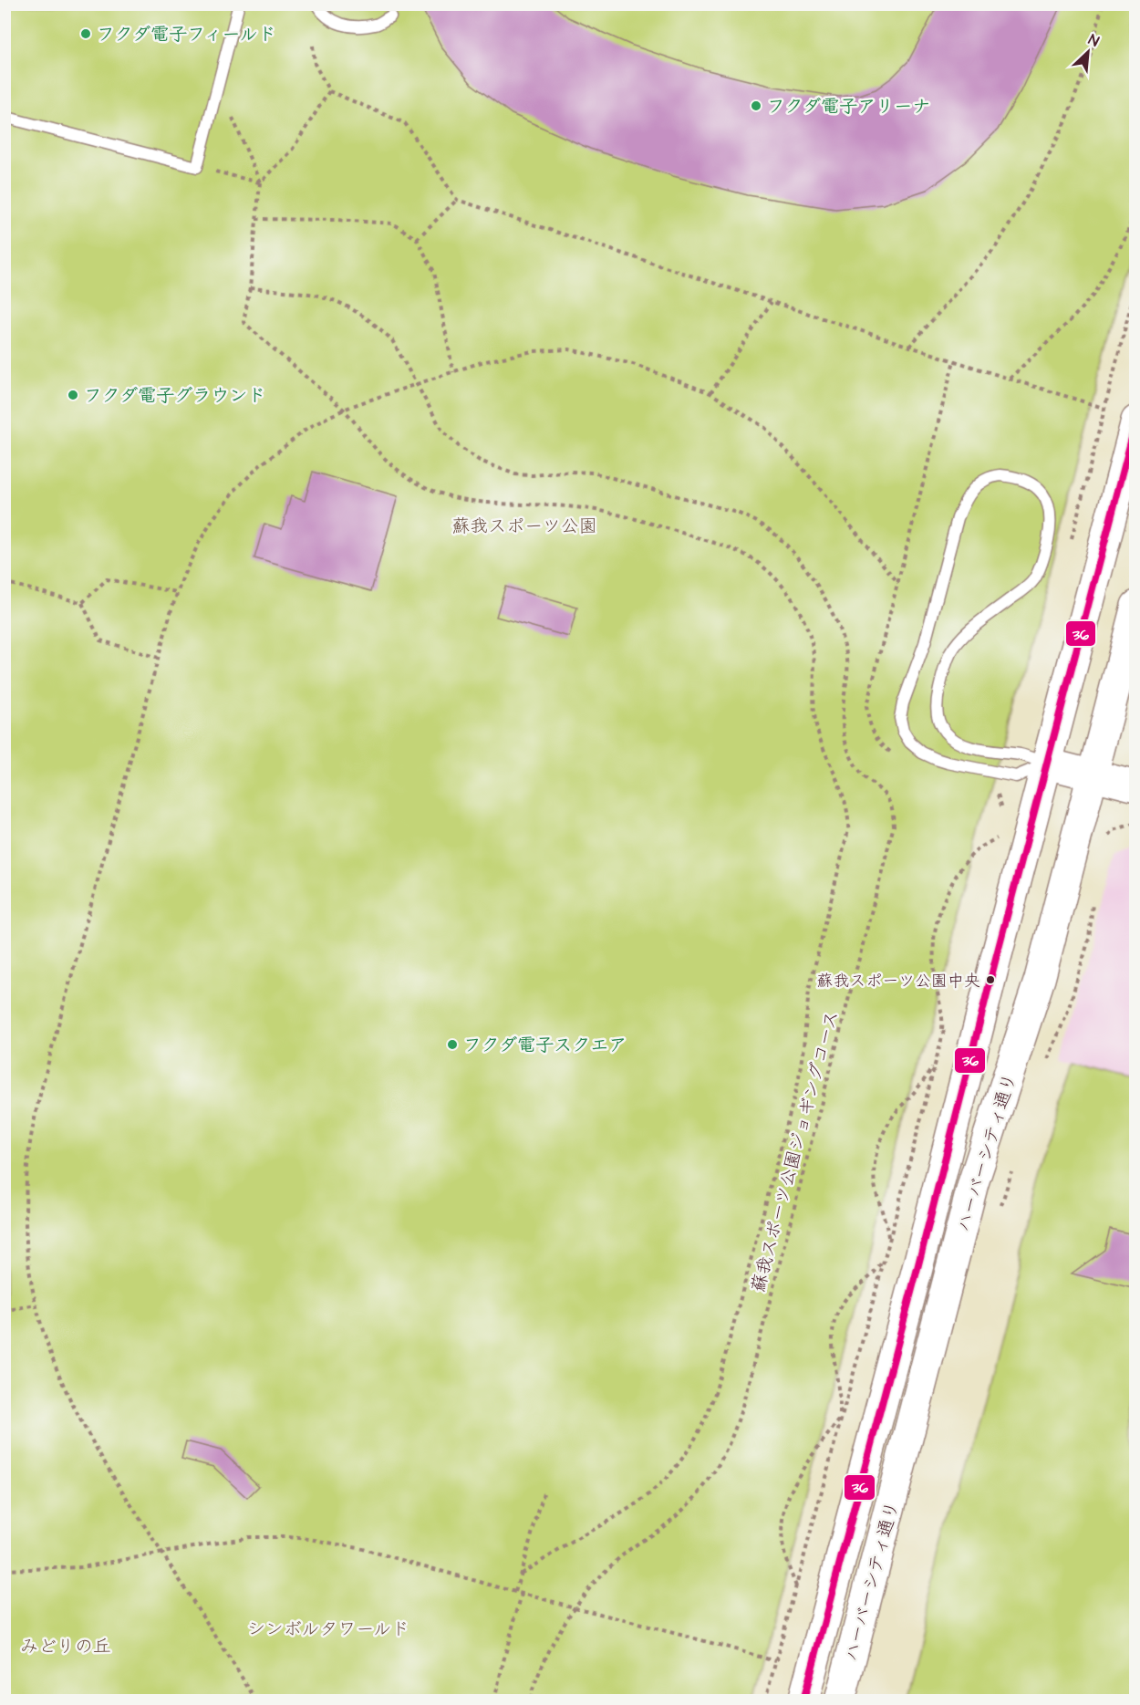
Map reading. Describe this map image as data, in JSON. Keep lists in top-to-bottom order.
{
  "streets": {
    "street": ["ハーバーシティ通り"],
    "path": ["蘇我スポーツ公園ジョギングコース"]
  },
  "parks": ["蘇我スポーツ公園", "シンボルタワールド", "みどりの丘"],
  "places": [
    "フクダ電子フィールド",
    "フクダ電子アリーナ",
    "フクダ電子グラウンド",
    "蘇我スポーツ公園中央",
    "フクダ電子スクエア"
  ],
  "lines": ["transit line 36"],
  "north": "top right"
}
